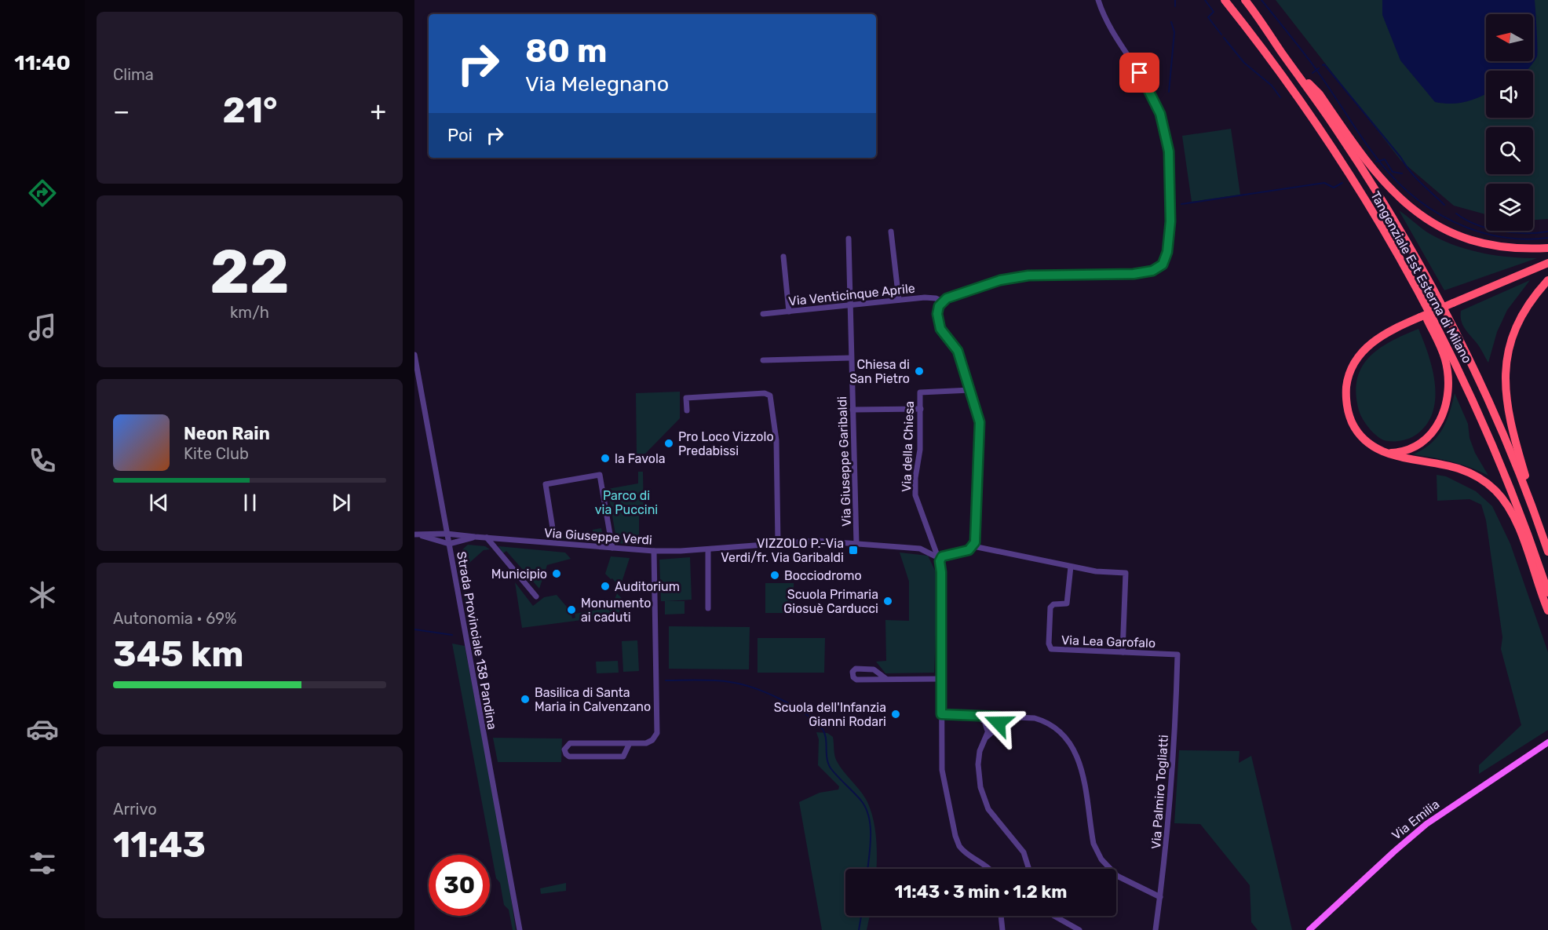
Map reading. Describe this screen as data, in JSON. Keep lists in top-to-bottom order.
{
  "streets": {
    "highway": ["Tangenziale Est Esterna di Milano"],
    "main road": ["Via Emilia"],
    "street": [
      "Via Venticinque Aprile",
      "Via della Chiesa",
      "Via Giuseppe Garibaldi",
      "Via Giuseppe Verdi",
      "Strada Provinciale 138 Pandina",
      "Via Lea Garofalo",
      "Via Palmiro Togliatti"
    ]
  },
  "crossings": [
    ["Via Venticinque Aprile", "Via Giuseppe Garibaldi"],
    ["Via della Chiesa", "Via Giuseppe Verdi"],
    ["Via Giuseppe Garibaldi", "Via Giuseppe Verdi"],
    ["Via Giuseppe Verdi", "Strada Provinciale 138 Pandina"],
    ["Via Lea Garofalo", "Via Palmiro Togliatti"]
  ],
  "parks": ["Parco di via Puccini"],
  "places": {
    "other": [
      "Chiesa di San Pietro",
      "Pro Loco Vizzolo Predabissi",
      "la Favola",
      "Municipio",
      "Bocciodromo",
      "Auditorium",
      "Scuola Primaria Giosuè Carducci",
      "Monumento ai caduti",
      "Basilica di Santa Maria in Calvenzano",
      "Scuola dell'Infanzia Gianni Rodari"
    ],
    "transit": ["VIZZOLO P.-Via Verdi/fr. Via Garibaldi"]
  },
  "north": "left",
  "page": {
    "tabs": "11:40",
    "tile": [
      "Clima",
      ["22", "km/h"],
      ["Autonomia · 69%", "345 km"],
      ["Arrivo", "11:43"]
    ],
    "turn": ["80 m", "Via Melegnano"],
    "heat": ["−", "21°", "+"],
    "then": "Poi",
    "song": ["Neon Rain", "Kite Club"],
    "limit": "30",
    "trip": "11:43 · 3 min · 1.2 km"
  }
}
